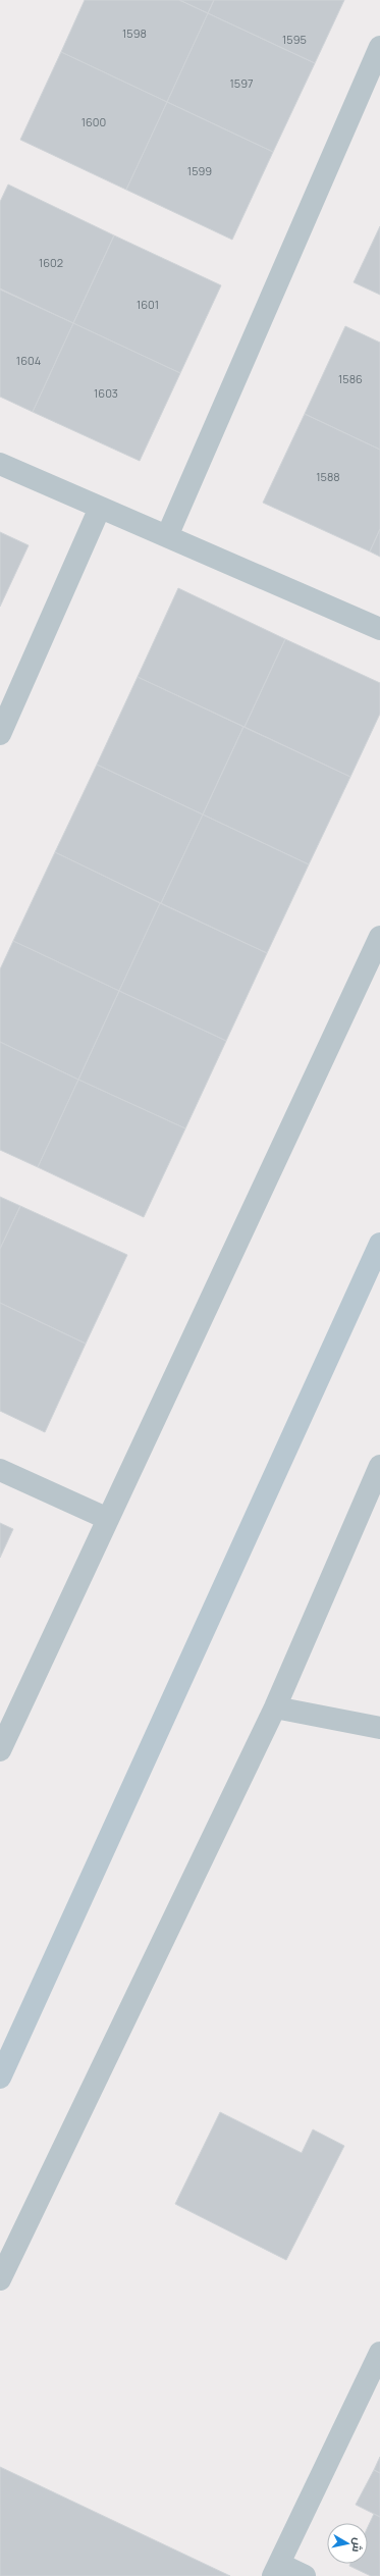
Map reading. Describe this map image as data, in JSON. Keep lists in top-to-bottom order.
{
  "house_numbers": [
    "1598",
    "1595",
    "1597",
    "1600",
    "1599",
    "1602",
    "1601",
    "1604",
    "1586",
    "1603",
    "1588"
  ],
  "north": "right"
}
